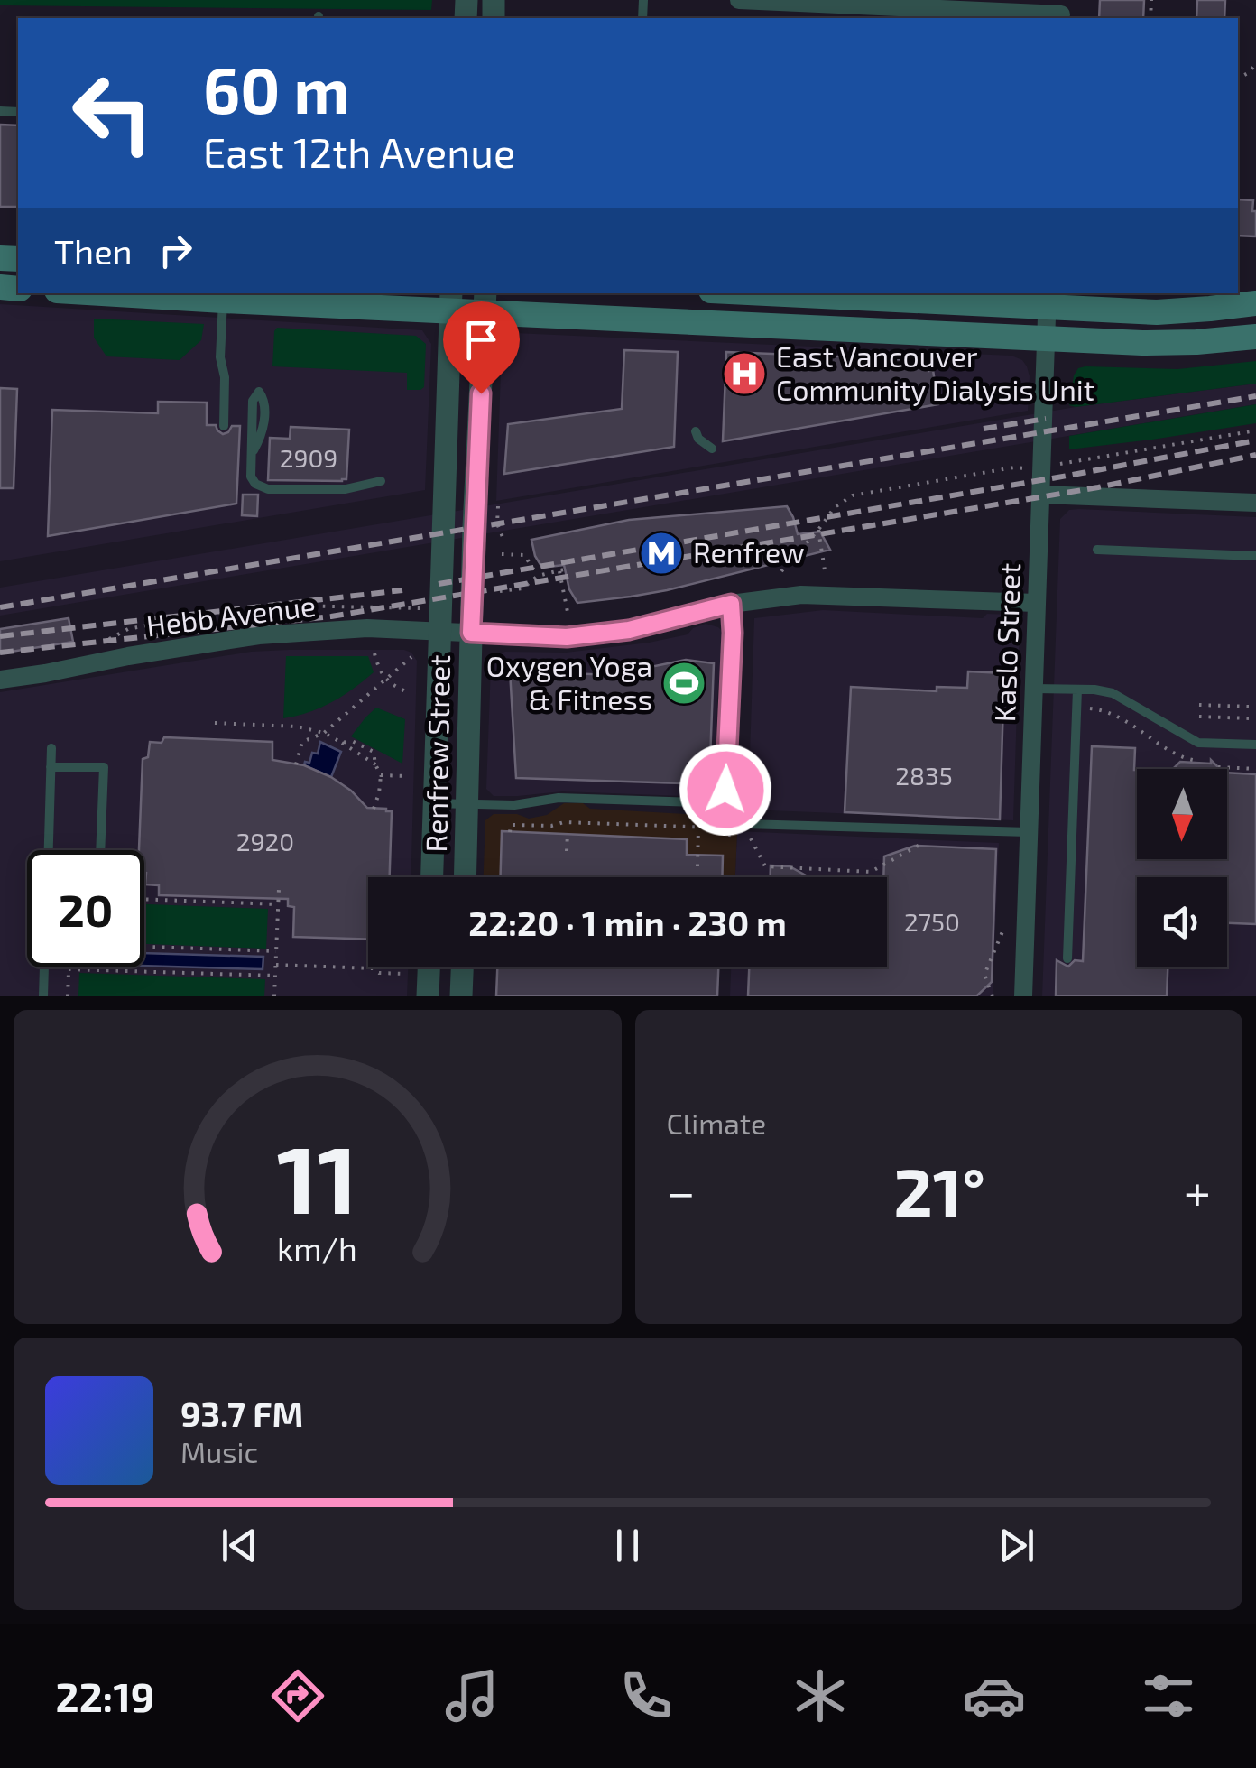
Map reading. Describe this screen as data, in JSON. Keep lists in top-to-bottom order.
{
  "streets": {
    "street": ["Hebb Avenue", "Kaslo Street", "Renfrew Street"]
  },
  "crossings": [
    ["Hebb Avenue", "Kaslo Street"],
    ["Hebb Avenue", "Renfrew Street"]
  ],
  "places": {
    "hospital": ["East Vancouver Community Dialysis Unit"],
    "metro station": ["Renfrew"],
    "sports": ["Oxygen Yoga & Fitness"]
  },
  "house_numbers": [
    "2909",
    "2835",
    "2920",
    "2750"
  ],
  "north": "bottom",
  "page": {
    "turn": ["60 m", "East 12th Avenue"],
    "then": "Then",
    "limit": "20",
    "trip": "22:20 · 1 min · 230 m",
    "tile": "Climate",
    "heat": ["−", "21°", "+"],
    "song": ["93.7 FM", "Music"],
    "tabs": "22:19",
    "gauge": ["11", "km/h"]
  }
}
